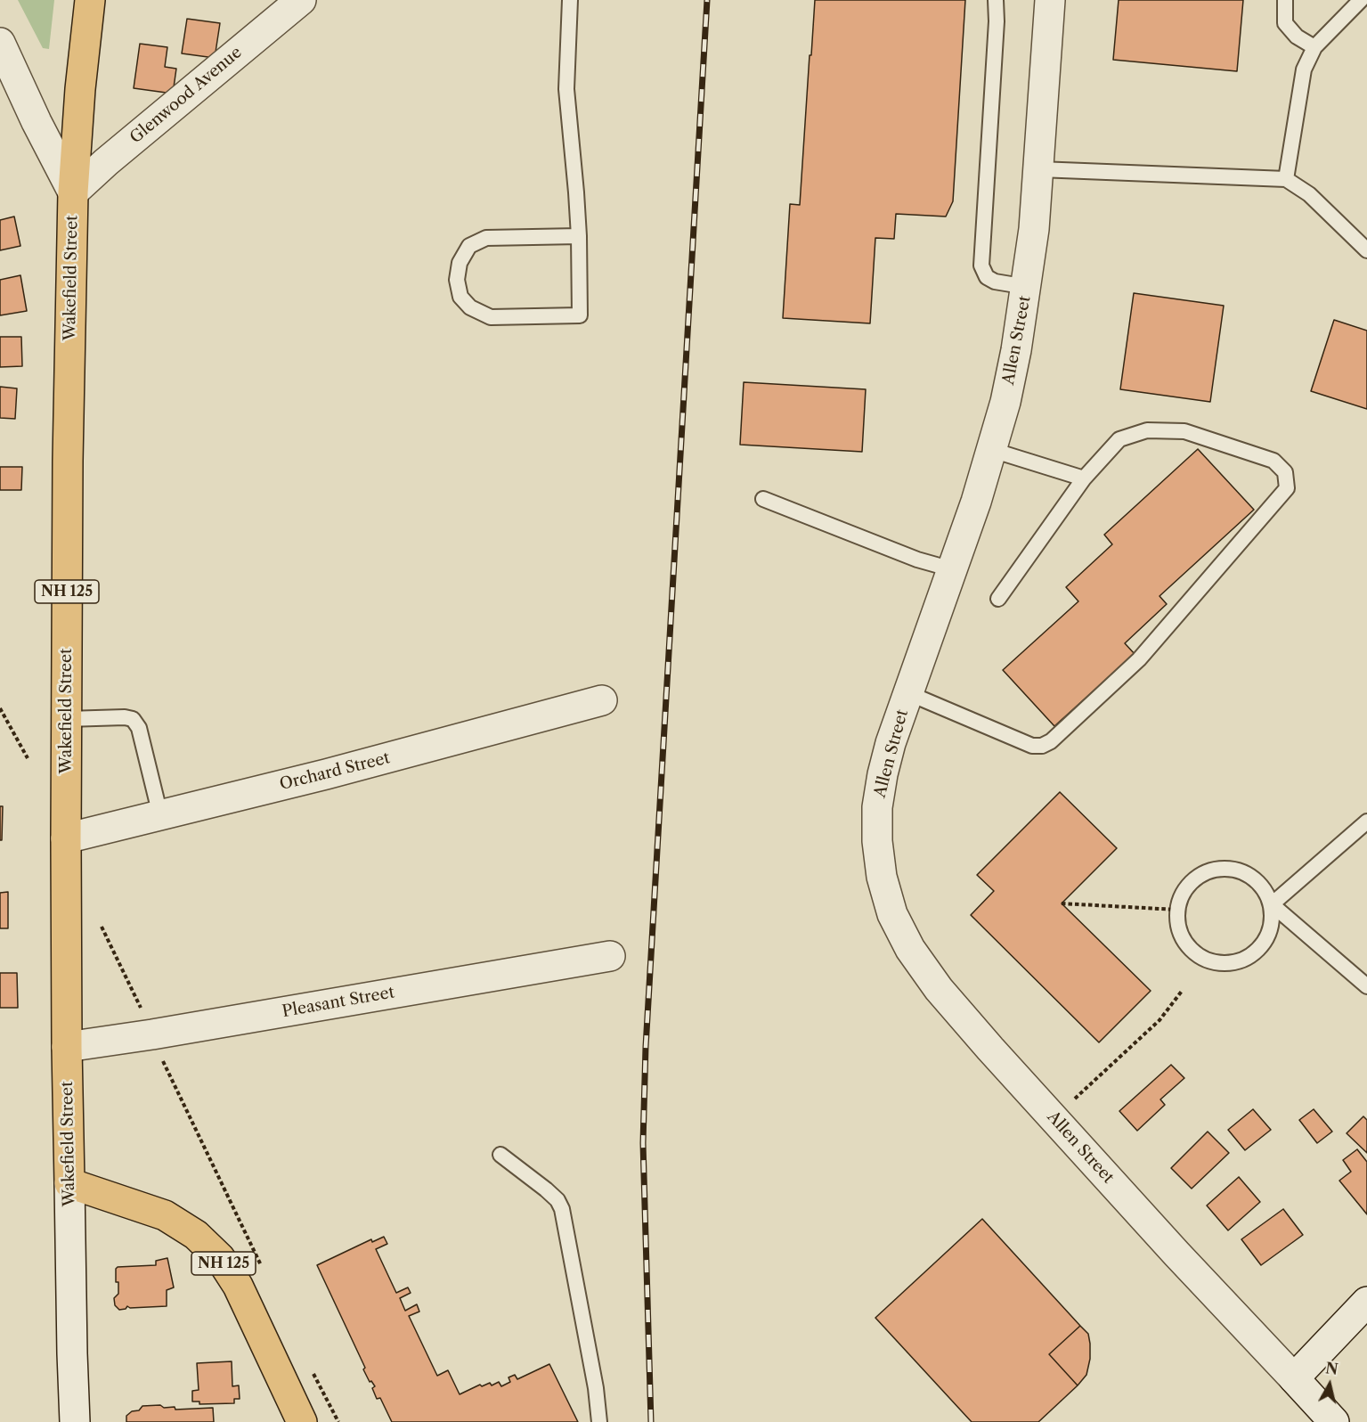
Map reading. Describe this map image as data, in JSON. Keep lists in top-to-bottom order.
{
  "streets": {
    "main road": ["Wakefield Street", "NH 125"],
    "street": [
      "Glenwood Avenue",
      "Allen Street",
      "Orchard Street",
      "Pleasant Street"
    ]
  },
  "crossings": [
    ["Glenwood Avenue", "Wakefield Street"],
    ["Wakefield Street", "NH 125"],
    ["Wakefield Street", "Orchard Street"],
    ["Wakefield Street", "Pleasant Street"]
  ],
  "north": "top"
}
